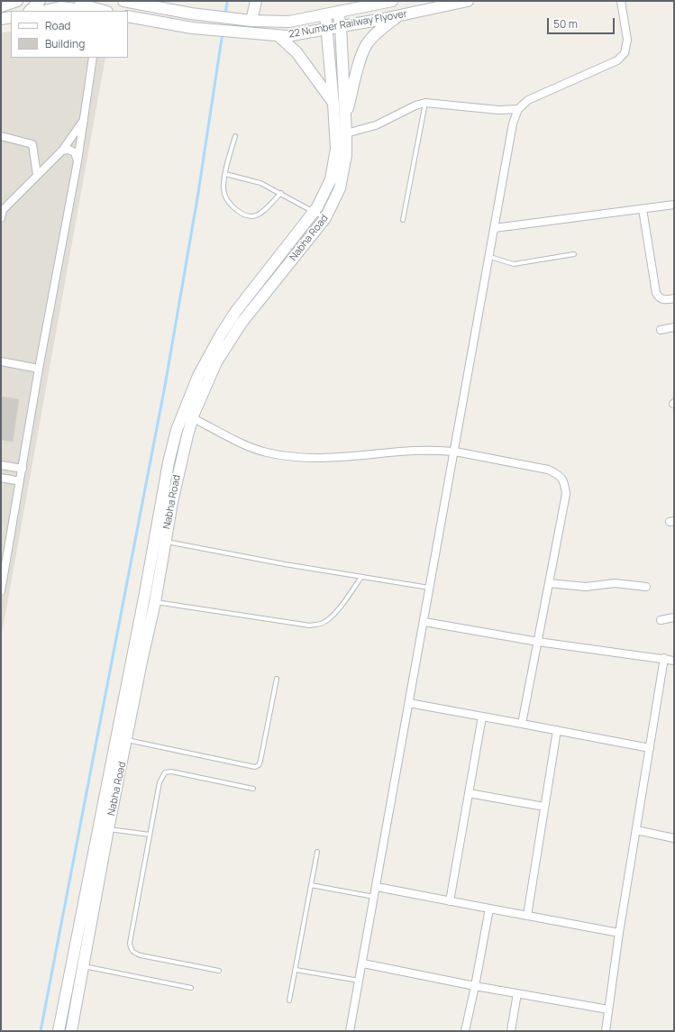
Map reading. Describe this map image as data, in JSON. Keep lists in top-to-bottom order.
{
  "streets": {
    "main road": ["22 Number Railway Flyover", "Nabha Road"]
  },
  "crossings": [
    ["22 Number Railway Flyover", "Nabha Road"]
  ],
  "legend": ["Road", "Building"],
  "scale_bar": "50 m"
}
